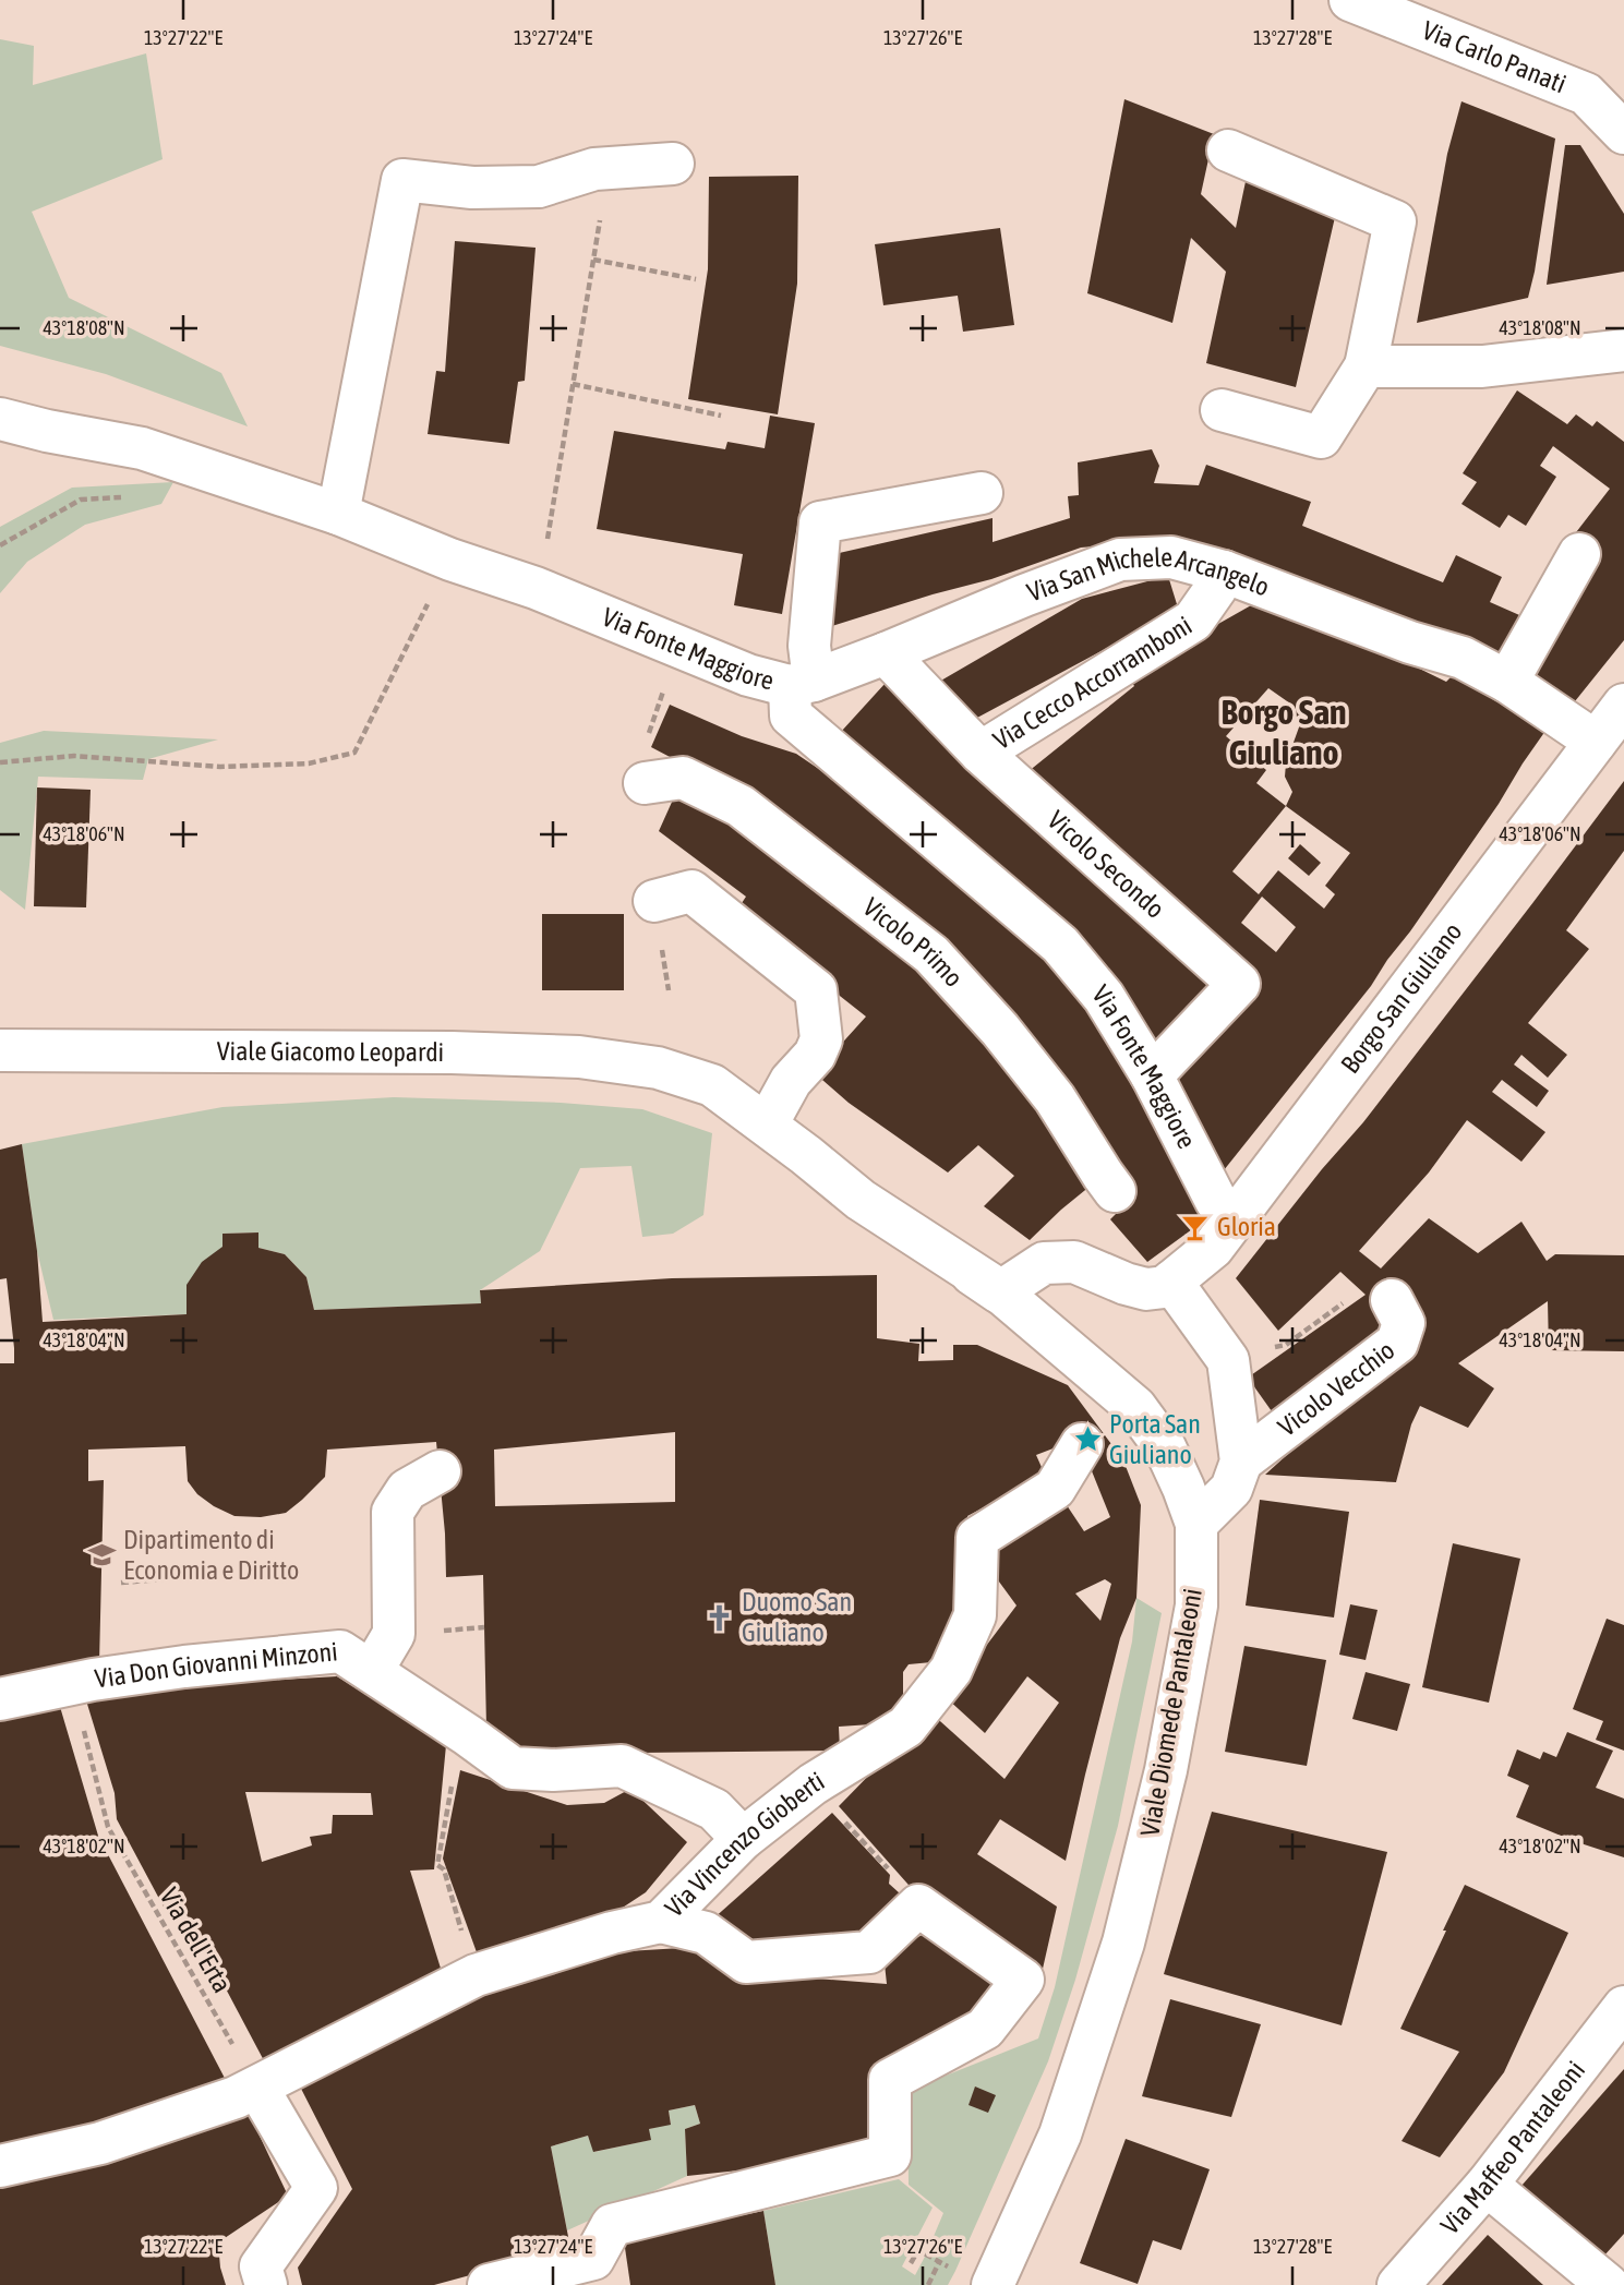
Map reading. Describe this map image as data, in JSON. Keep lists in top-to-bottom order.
{
  "streets": {
    "street": [
      "Via Carlo Panati",
      "Via San Michele Arcangelo",
      "Via Fonte Maggiore",
      "Via Cecco Accorramboni",
      "Vicolo Secondo",
      "Vicolo Primo",
      "Borgo San Giuliano",
      "Viale Giacomo Leopardi",
      "Vicolo Vecchio",
      "Via Don Giovanni Minzoni",
      "Viale Diomede Pantaleoni",
      "Via Vincenzo Gioberti",
      "Via Maffeo Pantaleoni"
    ],
    "path": ["Via dell'Erta"]
  },
  "crossings": [
    ["Via San Michele Arcangelo", "Via Fonte Maggiore"],
    ["Via San Michele Arcangelo", "Via Cecco Accorramboni"],
    ["Via San Michele Arcangelo", "Vicolo Secondo"],
    ["Via San Michele Arcangelo", "Borgo San Giuliano"],
    ["Via Fonte Maggiore", "Vicolo Secondo"],
    ["Via Fonte Maggiore", "Borgo San Giuliano"],
    ["Via Cecco Accorramboni", "Vicolo Secondo"],
    ["Viale Giacomo Leopardi", "Viale Diomede Pantaleoni"],
    ["Via Don Giovanni Minzoni", "Via Vincenzo Gioberti"]
  ],
  "districts": ["Borgo San Giuliano"],
  "places": {
    "bar": ["Gloria"],
    "place": ["Porta San Giuliano"],
    "school or university": ["Dipartimento di Economia e Diritto"],
    "church": ["Duomo San Giuliano"]
  },
  "coordinates": [
    "13°27'22\"E",
    "13°27'24\"E",
    "13°27'26\"E",
    "13°27'28\"E",
    "43°18'08\"N",
    "43°18'06\"N",
    "43°18'04\"N",
    "43°18'02\"N"
  ]
}
